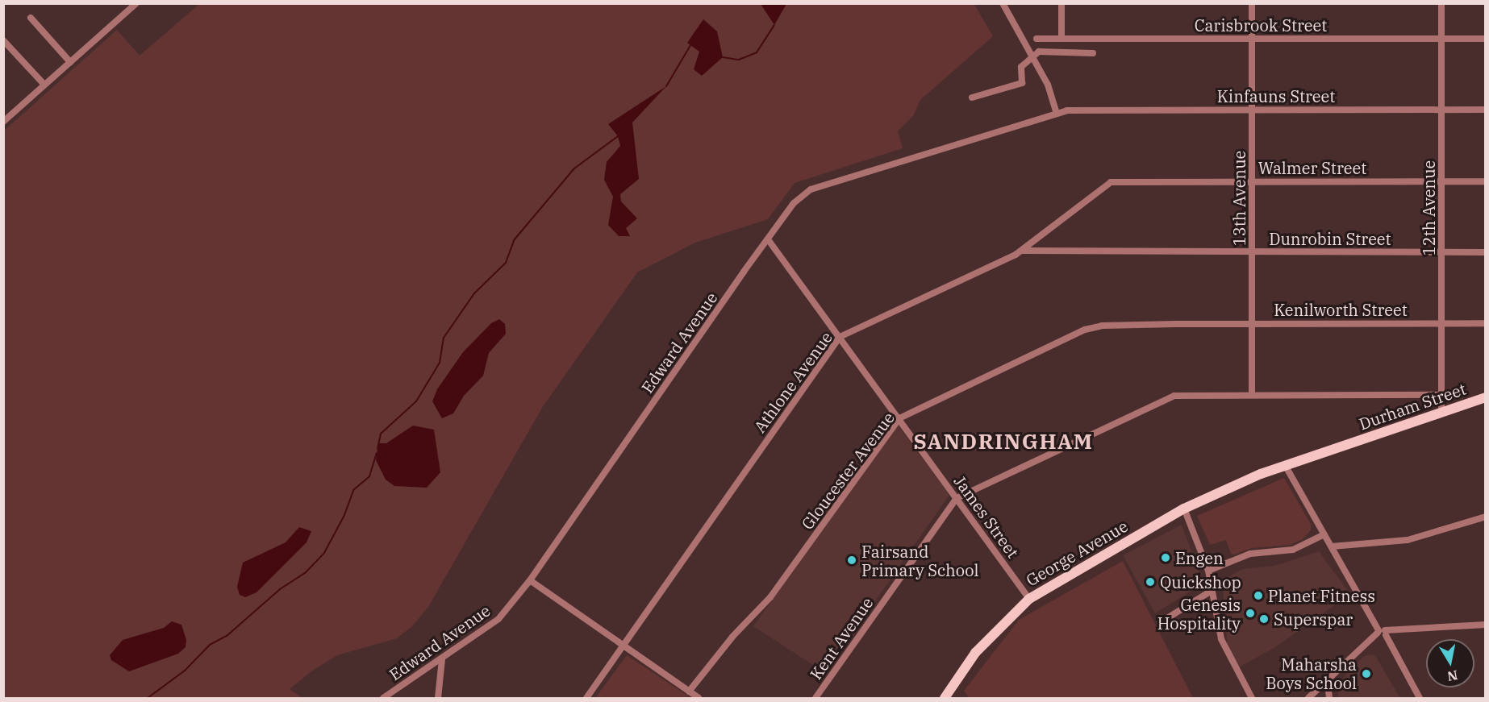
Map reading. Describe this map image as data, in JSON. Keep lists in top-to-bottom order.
{
  "streets": {
    "main road": ["Durham Street", "George Avenue"],
    "street": [
      "Carisbrook Street",
      "Kinfauns Street",
      "Walmer Street",
      "13th Avenue",
      "12th Avenue",
      "Dunrobin Street",
      "Kenilworth Street",
      "Edward Avenue",
      "Athlone Avenue",
      "Gloucester Avenue",
      "James Street",
      "Kent Avenue"
    ]
  },
  "crossings": [
    ["Carisbrook Street", "13th Avenue"],
    ["Carisbrook Street", "12th Avenue"],
    ["Kinfauns Street", "13th Avenue"],
    ["Kinfauns Street", "12th Avenue"],
    ["Kinfauns Street", "Edward Avenue"],
    ["Walmer Street", "13th Avenue"],
    ["Walmer Street", "12th Avenue"],
    ["Walmer Street", "Athlone Avenue"],
    ["13th Avenue", "Dunrobin Street"],
    ["13th Avenue", "Kenilworth Street"],
    ["13th Avenue", "Kent Avenue"],
    ["12th Avenue", "Dunrobin Street"],
    ["12th Avenue", "Kenilworth Street"],
    ["12th Avenue", "Durham Street"],
    ["12th Avenue", "Kent Avenue"],
    ["Dunrobin Street", "Athlone Avenue"],
    ["Kenilworth Street", "Gloucester Avenue"],
    ["Edward Avenue", "James Street"],
    ["Athlone Avenue", "James Street"],
    ["Durham Street", "George Avenue"],
    ["Gloucester Avenue", "James Street"],
    ["James Street", "George Avenue"],
    ["James Street", "Kent Avenue"]
  ],
  "districts": ["SANDRINGHAM"],
  "places": [
    "Engen",
    "Fairsand Primary School",
    "Quickshop",
    "Planet Fitness",
    "Genesis Hospitality",
    "Superspar",
    "Maharsha Boys School"
  ],
  "north": "bottom"
}
